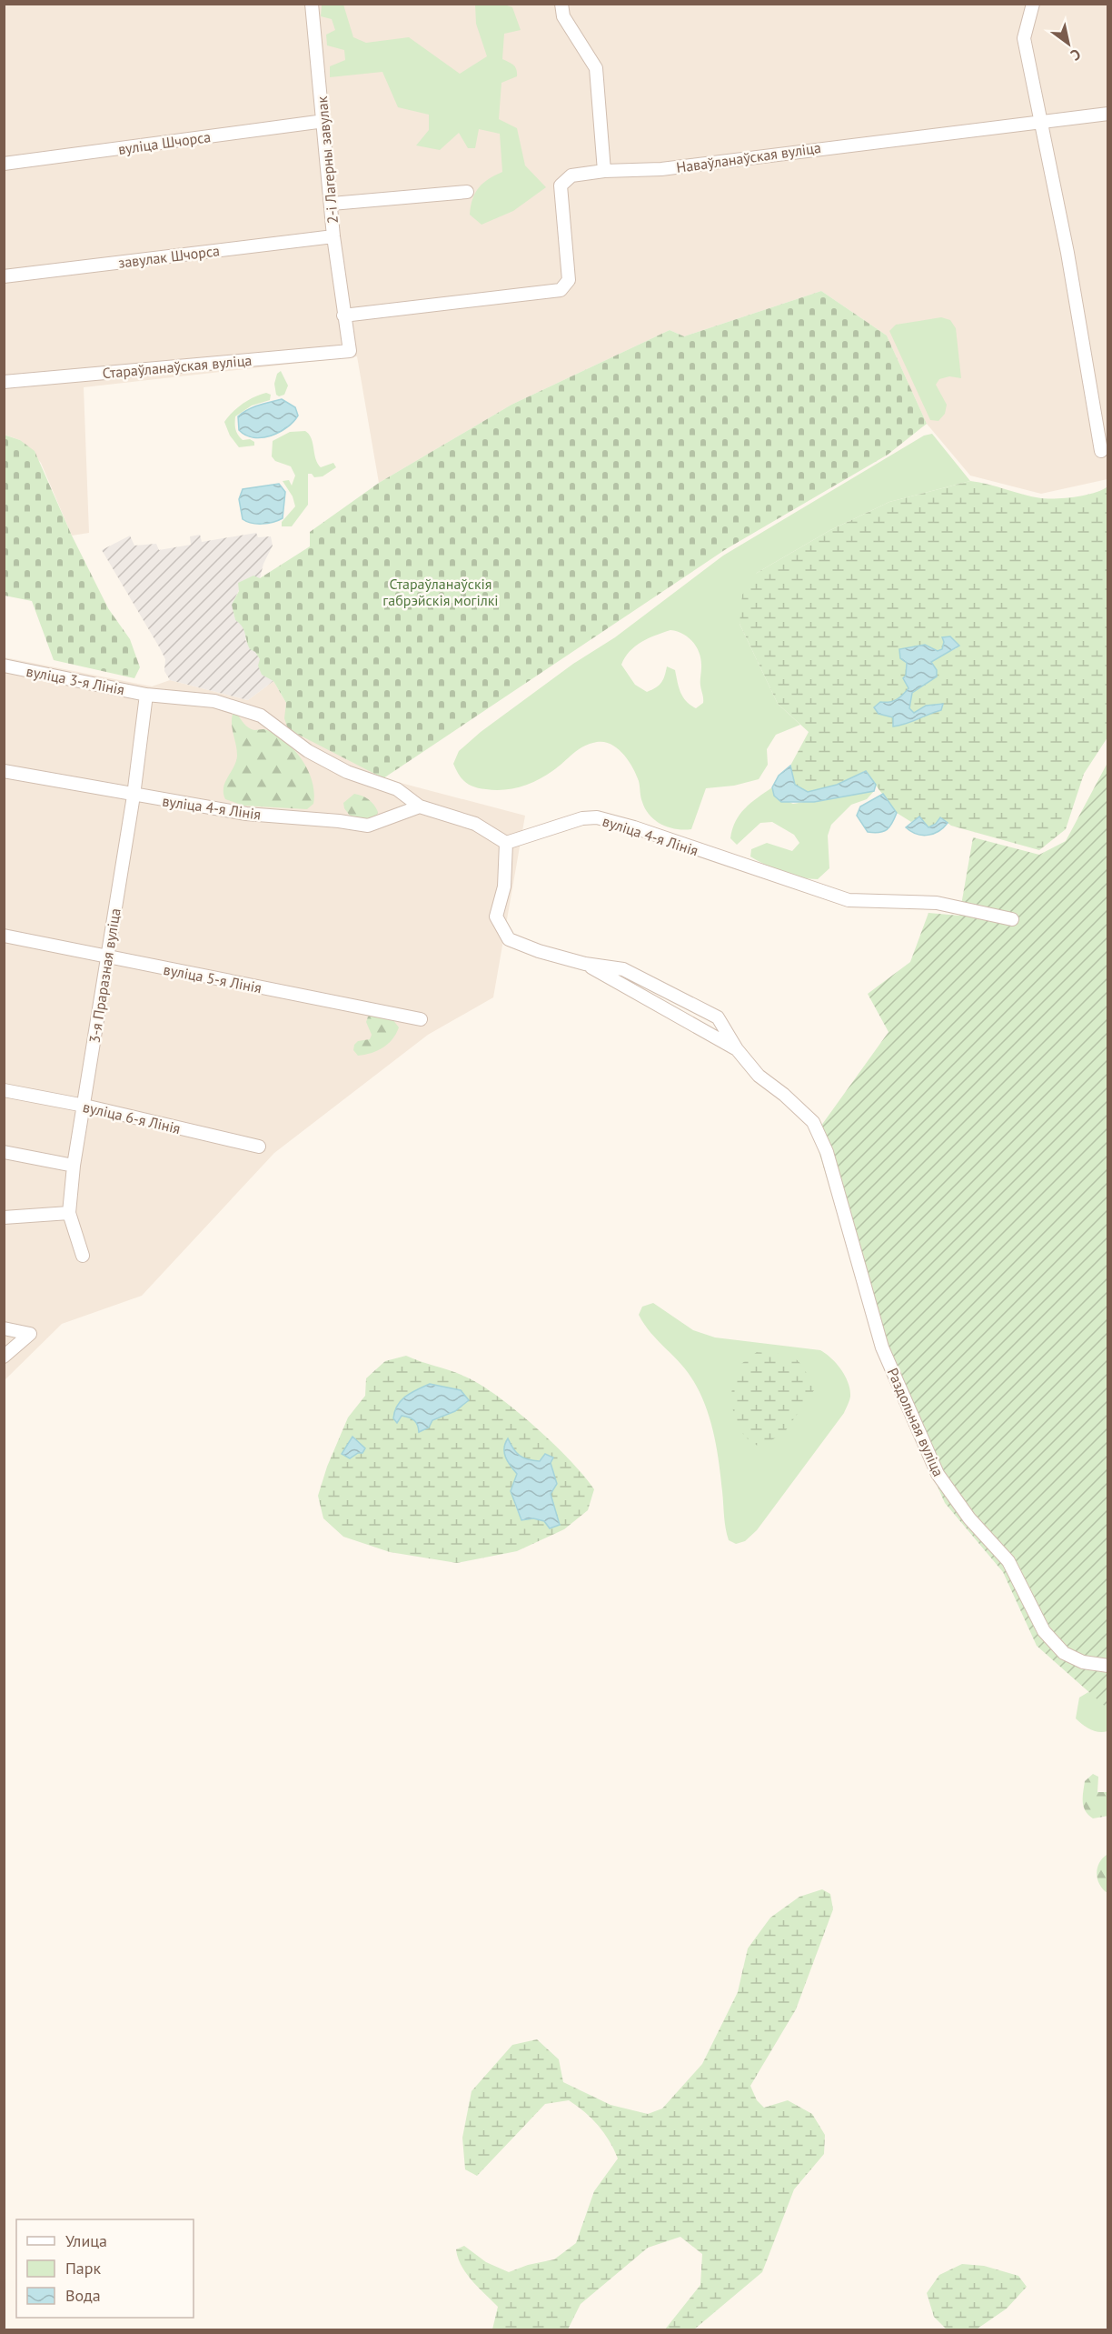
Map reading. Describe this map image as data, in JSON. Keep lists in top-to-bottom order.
{
  "streets": {
    "street": [
      "вуліца Шчорса",
      "Наваўланаўская вуліца",
      "2-і Лагерны завулак",
      "завулак Шчорса",
      "Стараўланаўская вуліца",
      "вуліца 3-я Лінія",
      "вуліца 4-я Лінія",
      "3-я Праразная вуліца",
      "вуліца 5-я Лінія",
      "вуліца 6-я Лінія",
      "Раздольная вуліца"
    ]
  },
  "crossings": [
    ["вуліца Шчорса", "2-і Лагерны завулак"],
    ["Наваўланаўская вуліца", "2-і Лагерны завулак"],
    ["2-і Лагерны завулак", "завулак Шчорса"],
    ["2-і Лагерны завулак", "Стараўланаўская вуліца"],
    ["вуліца 3-я Лінія", "вуліца 4-я Лінія"],
    ["вуліца 3-я Лінія", "3-я Праразная вуліца"],
    ["вуліца 4-я Лінія", "3-я Праразная вуліца"],
    ["3-я Праразная вуліца", "вуліца 5-я Лінія"],
    ["3-я Праразная вуліца", "вуліца 6-я Лінія"]
  ],
  "parks": ["Стараўланаўскія габрэйскія могілкі"],
  "legend": ["Улица", "Парк", "Вода"],
  "north": "bottom right"
}
